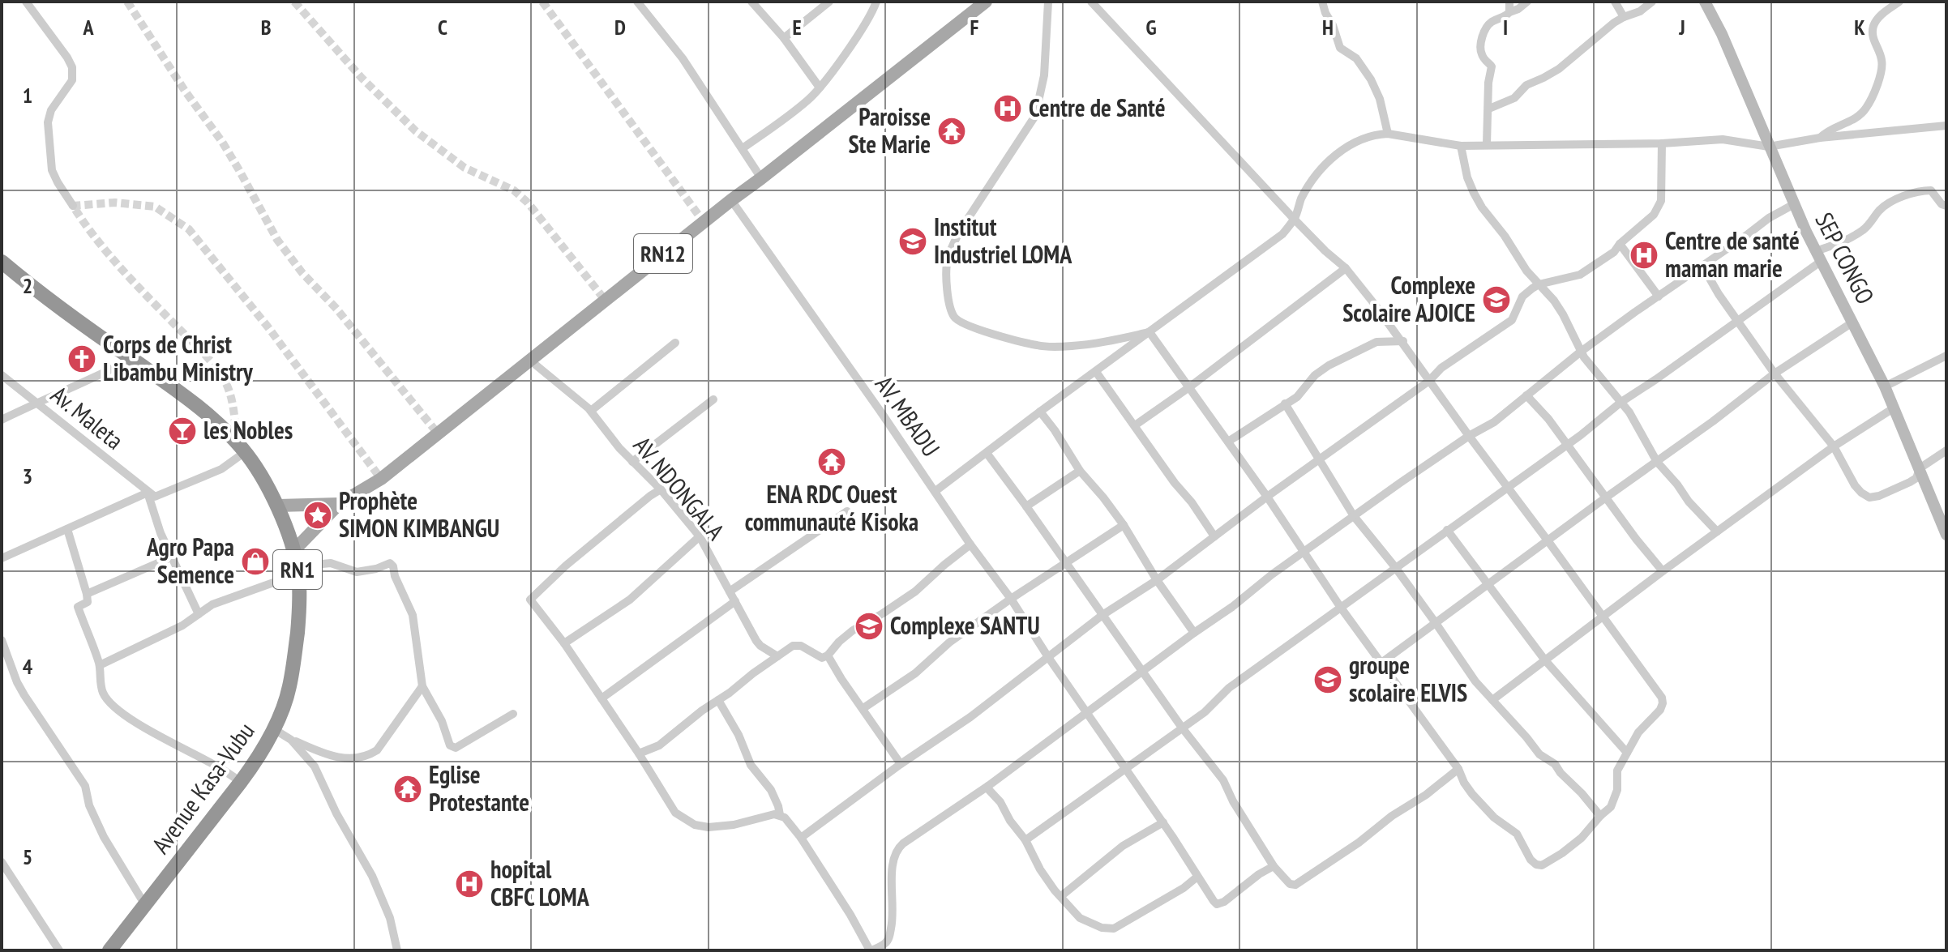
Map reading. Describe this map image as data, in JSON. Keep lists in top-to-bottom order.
{
  "streets": {
    "highway": ["RN1", "Avenue Kasa-Vubu"],
    "main road": ["RN12"],
    "street": [
      "SEP CONGO",
      "AV. MBADU",
      "Av. Maleta",
      "AV. NDONGALA"
    ]
  },
  "crossings": [
    ["RN12", "AV. MBADU"],
    ["RN12", "AV. NDONGALA"],
    ["RN12", "Avenue Kasa-Vubu"]
  ],
  "places": {
    "hospital": ["Centre de Santé", "Centre de santé maman marie", "hopital CBFC LOMA"],
    "temple": ["Paroisse Ste Marie", "ENA RDC Ouest communauté Kisoka", "Eglise Protestante"],
    "school or university": [
      "Institut Industriel LOMA",
      "Complexe Scolaire AJOICE",
      "Complexe SANTU",
      "groupe scolaire ELVIS"
    ],
    "church": ["Corps de Christ Libambu Ministry"],
    "bar": ["les Nobles"],
    "place": ["Prophète SIMON KIMBANGU"],
    "shop": ["Agro Papa Semence"]
  },
  "grid": {
    "columns": [
      "A",
      "B",
      "C",
      "D",
      "E",
      "F",
      "G",
      "H",
      "I",
      "J",
      "K"
    ],
    "rows": [
      "1",
      "2",
      "3",
      "4",
      "5"
    ]
  }
}
